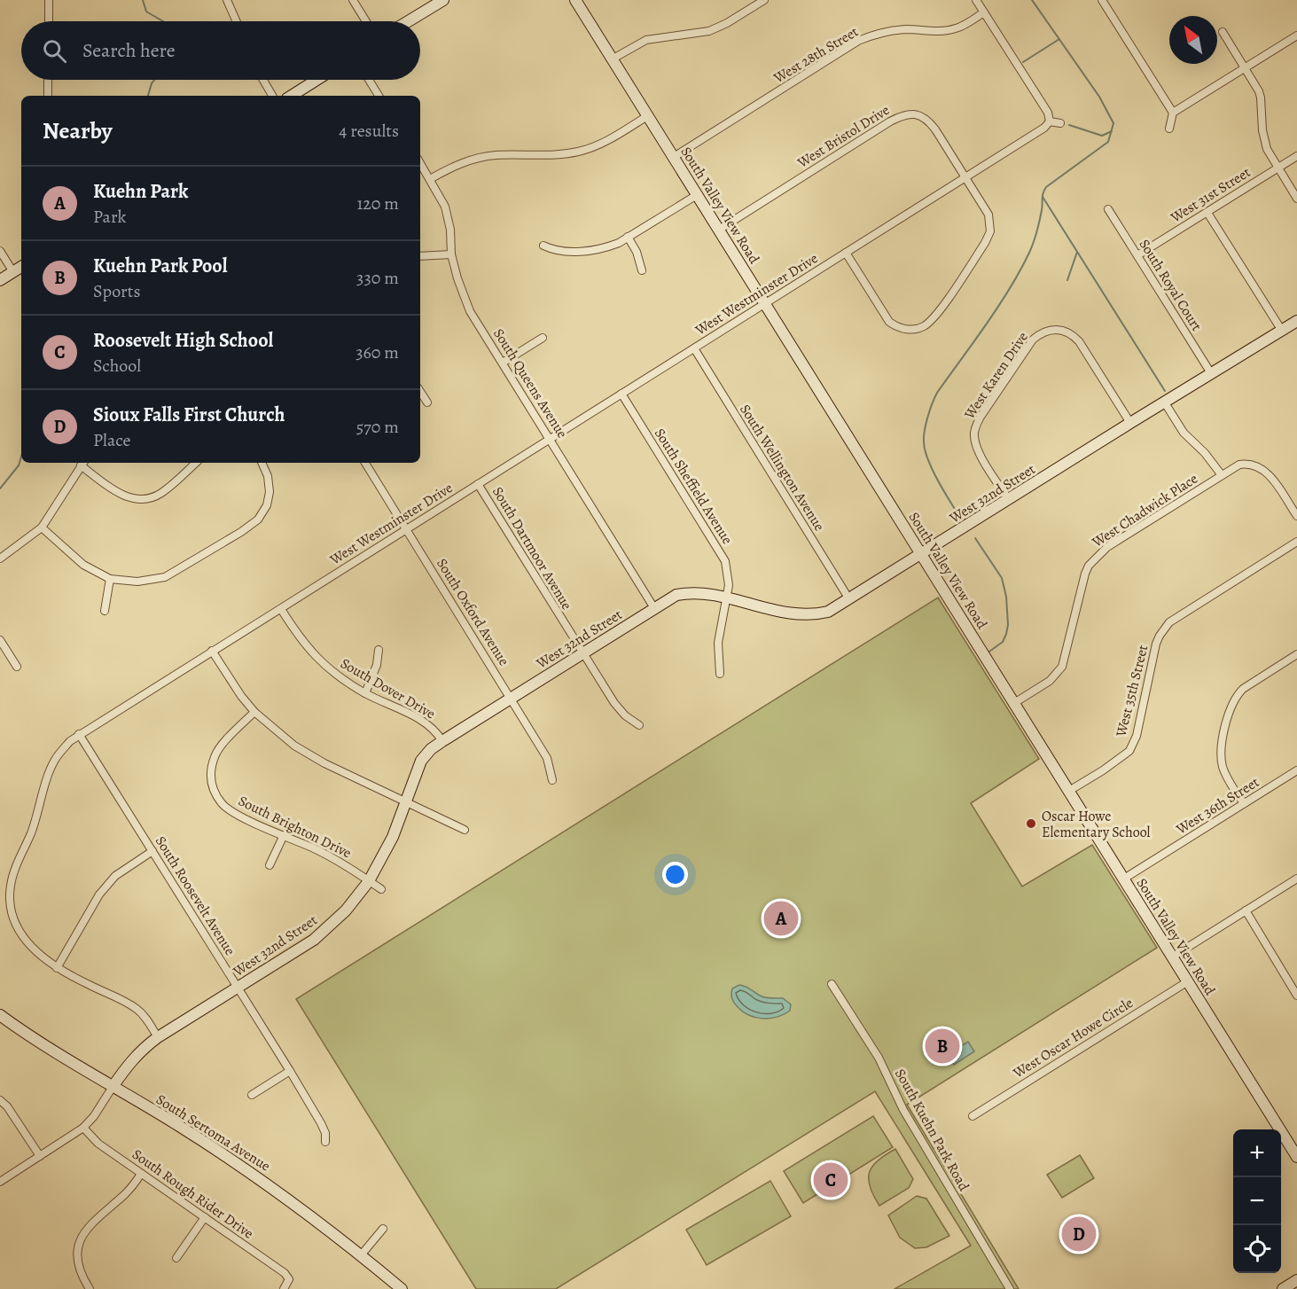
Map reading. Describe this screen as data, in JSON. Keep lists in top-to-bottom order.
{
  "streets": {
    "street": [
      "West 28th Street",
      "West Bristol Drive",
      "West 31st Street",
      "South Valley View Road",
      "South Royal Court",
      "West Westminster Drive",
      "West Karen Drive",
      "South Queens Avenue",
      "South Wellington Avenue",
      "South Sheffield Avenue",
      "West 32nd Street",
      "West Chadwick Place",
      "South Dartmoor Avenue",
      "South Oxford Avenue",
      "South Dover Drive",
      "West 35th Street",
      "West 36th Street",
      "South Brighton Drive",
      "South Roosevelt Avenue",
      "West Oscar Howe Circle",
      "South Kuehn Park Road",
      "South Sertoma Avenue",
      "South Rough Rider Drive"
    ]
  },
  "crossings": [
    ["West 28th Street", "South Valley View Road"],
    ["West Bristol Drive", "South Valley View Road"],
    ["West Bristol Drive", "West Westminster Drive"],
    ["West 31st Street", "South Royal Court"],
    ["South Valley View Road", "West Westminster Drive"],
    ["South Valley View Road", "West 32nd Street"],
    ["South Valley View Road", "West Chadwick Place"],
    ["South Valley View Road", "West 35th Street"],
    ["South Valley View Road", "West 36th Street"],
    ["South Valley View Road", "West Oscar Howe Circle"],
    ["South Royal Court", "West 32nd Street"],
    ["West Westminster Drive", "South Queens Avenue"],
    ["West Westminster Drive", "South Wellington Avenue"],
    ["West Westminster Drive", "South Sheffield Avenue"],
    ["West Westminster Drive", "West 32nd Street"],
    ["West Westminster Drive", "South Dartmoor Avenue"],
    ["West Westminster Drive", "South Oxford Avenue"],
    ["West Westminster Drive", "South Dover Drive"],
    ["West Westminster Drive", "South Roosevelt Avenue"],
    ["West Karen Drive", "West 32nd Street"],
    ["South Queens Avenue", "West 32nd Street"],
    ["South Wellington Avenue", "West 32nd Street"],
    ["South Sheffield Avenue", "West 32nd Street"],
    ["West 32nd Street", "South Dartmoor Avenue"],
    ["West 32nd Street", "South Oxford Avenue"],
    ["West 32nd Street", "South Dover Drive"],
    ["West 32nd Street", "South Brighton Drive"],
    ["West 32nd Street", "South Roosevelt Avenue"],
    ["West 32nd Street", "South Sertoma Avenue"],
    ["West 32nd Street", "South Rough Rider Drive"]
  ],
  "places": ["Oscar Howe Elementary School"],
  "north": "top left",
  "page": {
    "search": "Search here",
    "heading": ["Nearby", "4 results"],
    "list": [
      {
        "mark": "A",
        "name": "Kuehn Park",
        "note": "Park",
        "value": "120 m"
      },
      {
        "mark": "B",
        "name": "Kuehn Park Pool",
        "note": "Sports",
        "value": "330 m"
      },
      {
        "mark": "C",
        "name": "Roosevelt High School",
        "note": "School",
        "value": "360 m"
      },
      {
        "mark": "D",
        "name": "Sioux Falls First Church",
        "note": "Place",
        "value": "570 m"
      }
    ],
    "pins": [
      "A",
      "B",
      "C",
      "D"
    ],
    "map_buttons": ["+", "−"]
  }
}
